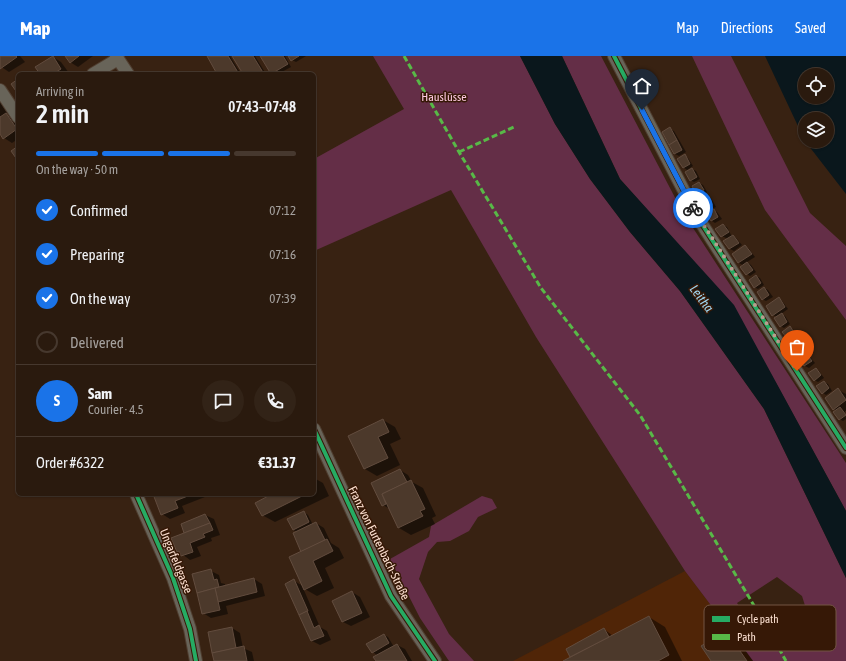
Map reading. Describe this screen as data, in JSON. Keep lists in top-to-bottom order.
{
  "streets": {
    "street": ["Franz von Furtenbach-Straße", "Ungarfeldgasse"]
  },
  "water": ["Leitha"],
  "parks": ["Hauslüsse"],
  "legend": ["Cycle path", "Path"],
  "page": {
    "header": "Map",
    "nav": ["Map", "Directions", "Saved"],
    "heading": ["2 min", "Arriving in", "07:43–07:48"],
    "panel": [
      "Sam",
      "Courier · 4.5",
      "Order #6322",
      "€31.37"
    ],
    "bar": "On the way · 50 m",
    "list": [
      ["Confirmed", "07:12"],
      ["Preparing", "07:16"],
      ["On the way", "07:39"],
      "Delivered"
    ],
    "round": "S"
  }
}
